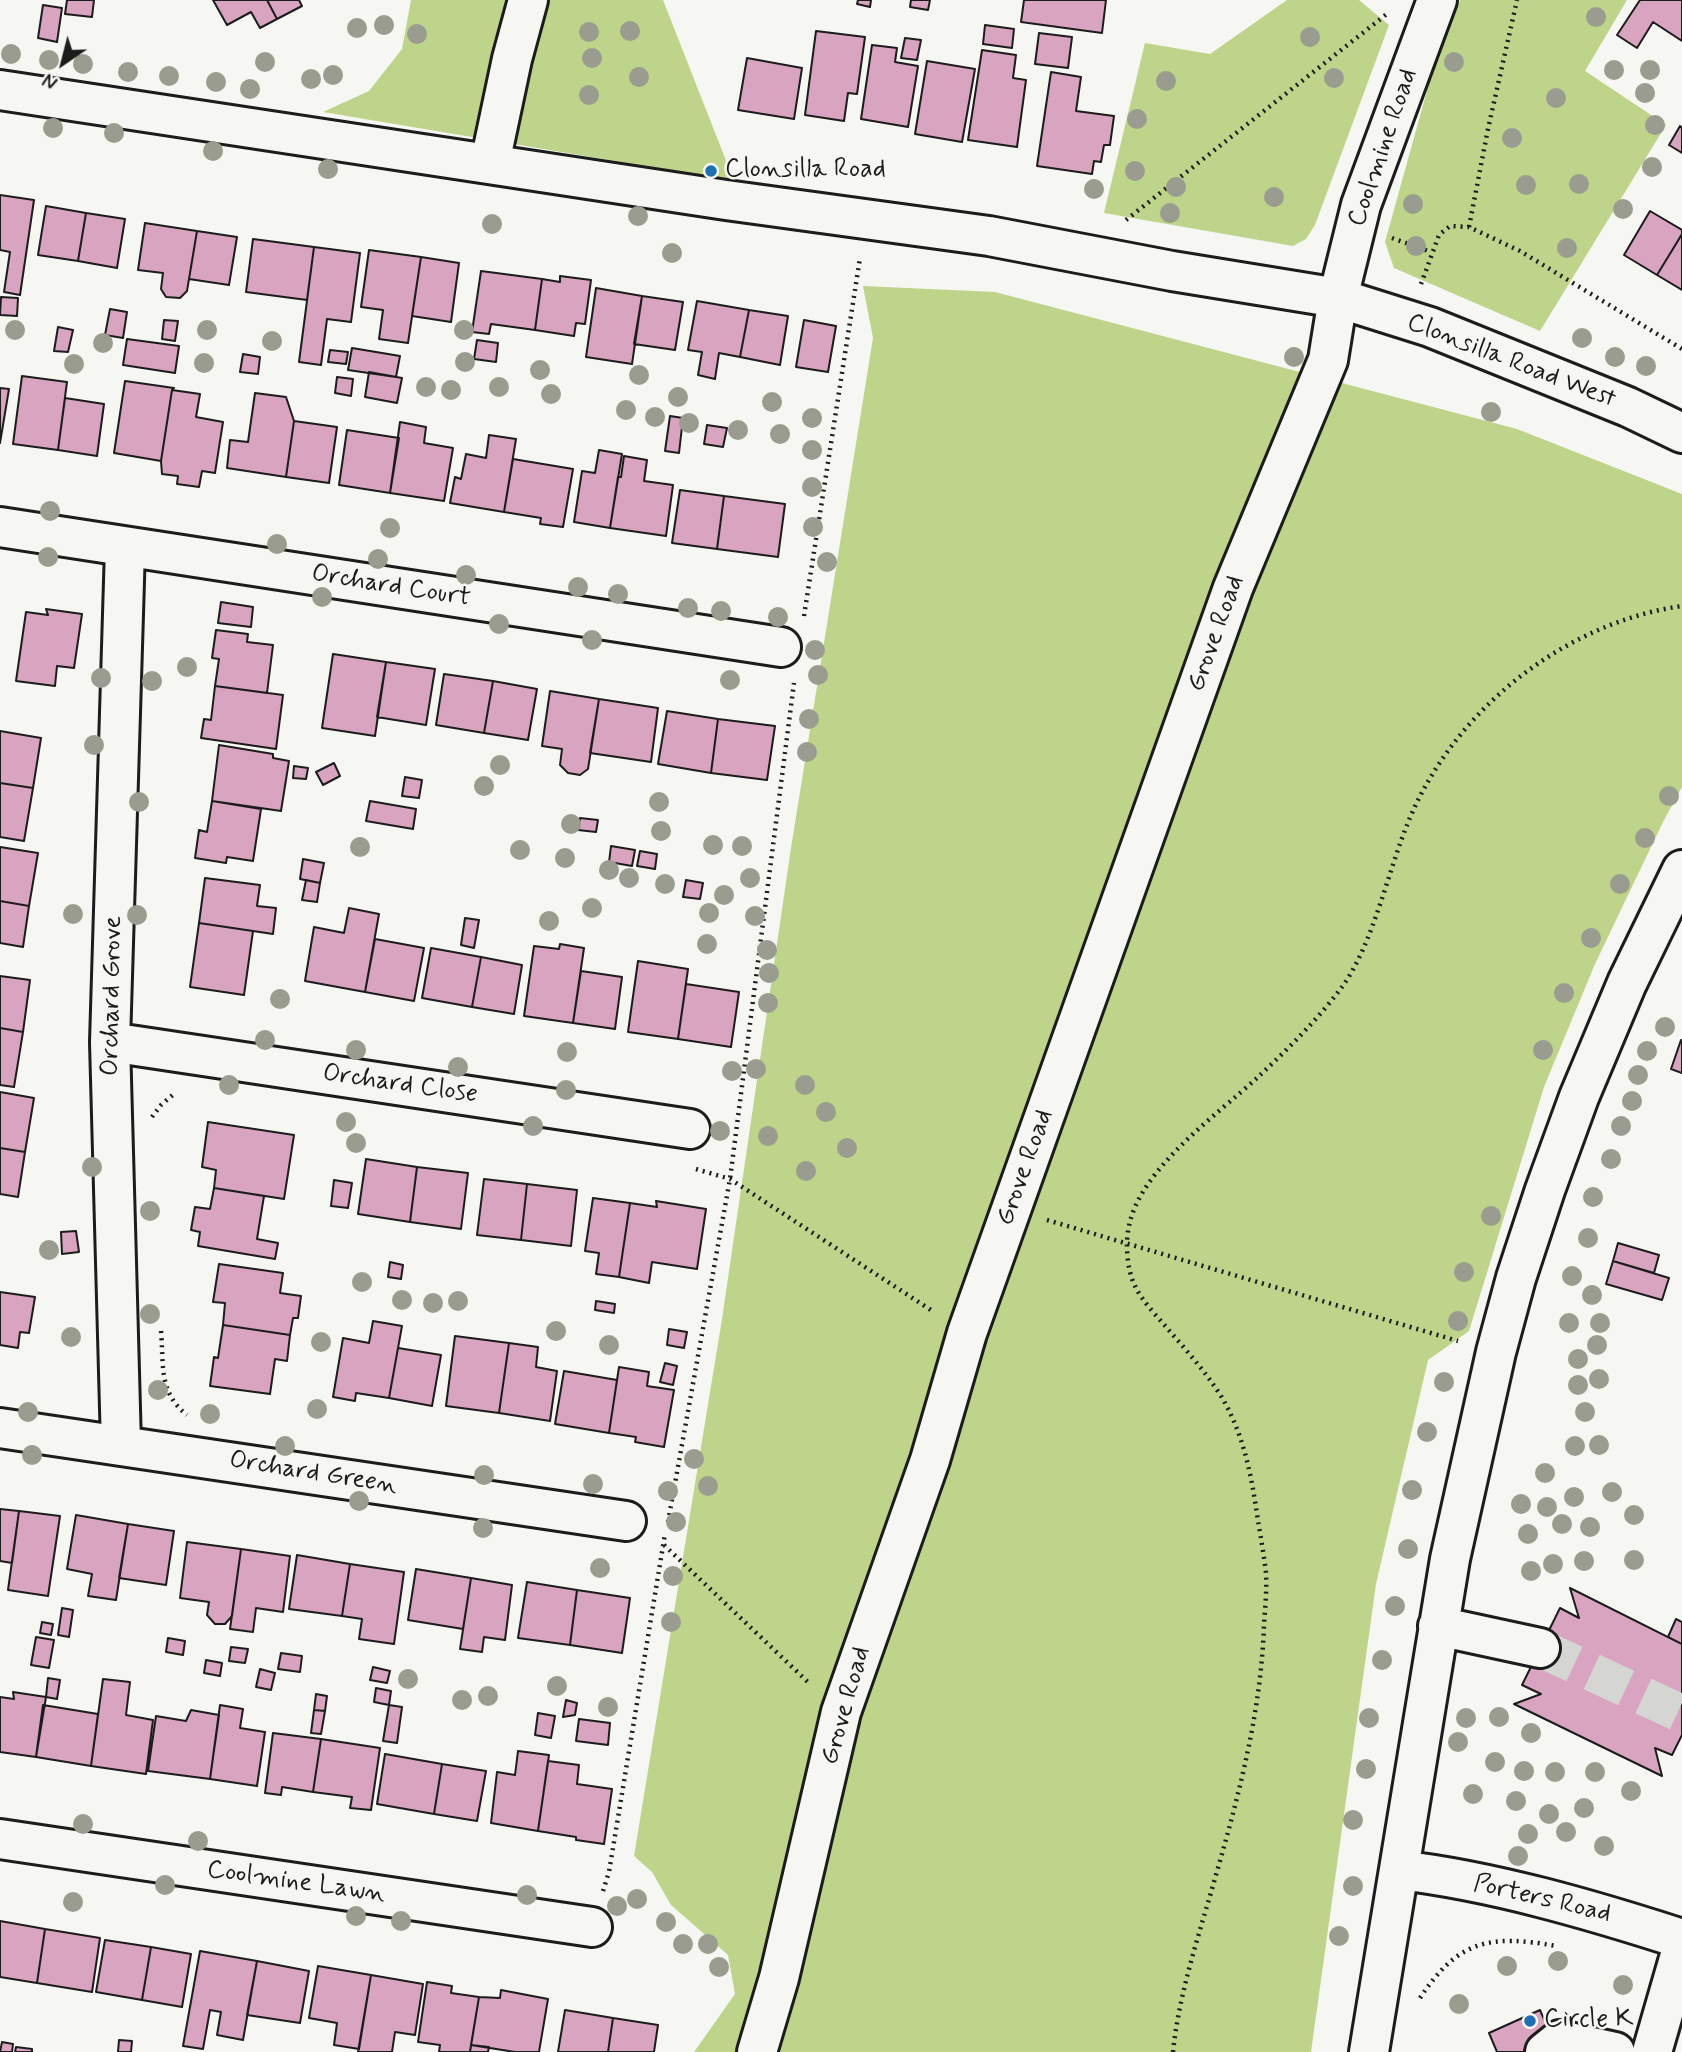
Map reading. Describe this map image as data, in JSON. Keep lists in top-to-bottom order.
{
  "streets": {
    "street": [
      "Coolmine Road",
      "Clonsilla Road West",
      "Orchard Court",
      "Grove Road",
      "Orchard Grove",
      "Orchard Close",
      "Orchard Green",
      "Coolmine Lawn",
      "Porters Road"
    ]
  },
  "crossings": [
    ["Coolmine Road", "Clonsilla Road West"],
    ["Coolmine Road", "Grove Road"],
    ["Clonsilla Road West", "Grove Road"],
    ["Orchard Court", "Orchard Grove"],
    ["Orchard Grove", "Orchard Close"],
    ["Orchard Grove", "Orchard Green"]
  ],
  "places": ["Clonsilla Road", "Circle K"],
  "north": "bottom left"
}
